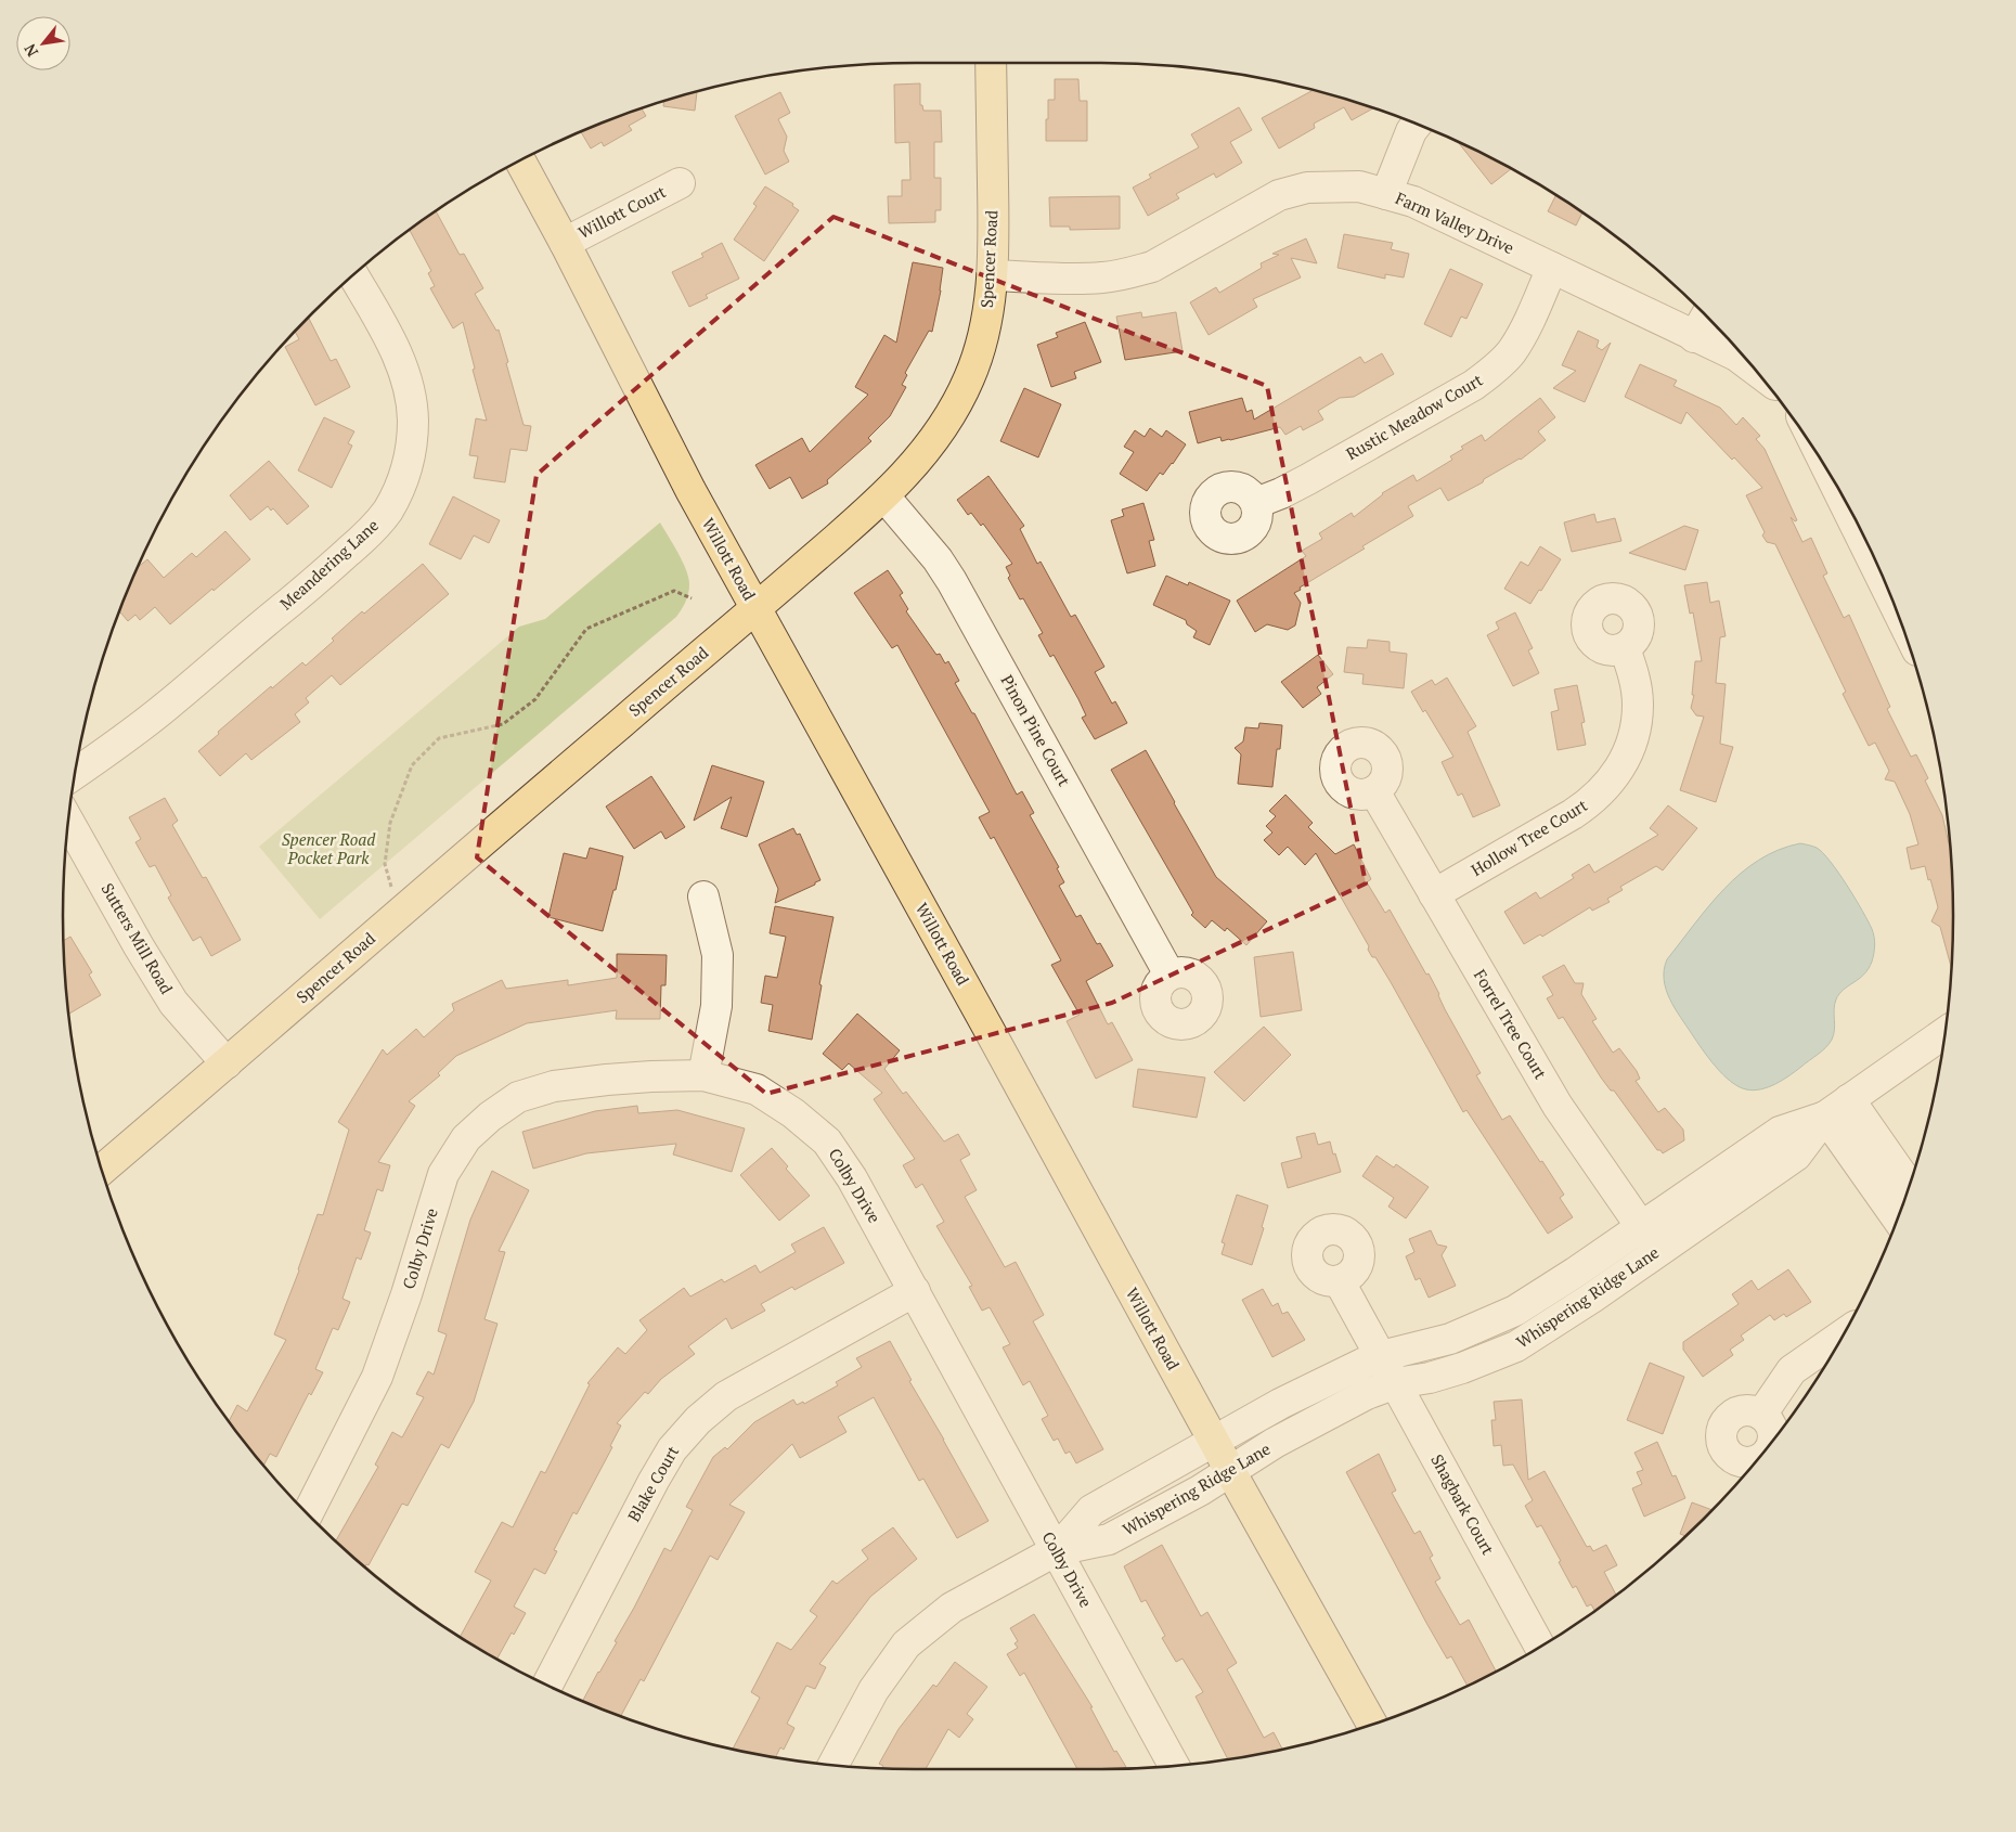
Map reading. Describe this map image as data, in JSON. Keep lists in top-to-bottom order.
{
  "streets": {
    "main road": ["Spencer Road", "Willott Road"],
    "street": [
      "Willott Court",
      "Farm Valley Drive",
      "Rustic Meadow Court",
      "Meandering Lane",
      "Pinon Pine Court",
      "Hollow Tree Court",
      "Sutters Mill Road",
      "Forrel Tree Court",
      "Colby Drive",
      "Whispering Ridge Lane",
      "Blake Court",
      "Shagbark Court"
    ]
  },
  "crossings": [
    ["Willott Court", "Willott Road"],
    ["Farm Valley Drive", "Spencer Road"],
    ["Farm Valley Drive", "Rustic Meadow Court"],
    ["Spencer Road", "Willott Road"],
    ["Spencer Road", "Pinon Pine Court"],
    ["Spencer Road", "Sutters Mill Road"],
    ["Willott Road", "Whispering Ridge Lane"],
    ["Hollow Tree Court", "Forrel Tree Court"],
    ["Forrel Tree Court", "Whispering Ridge Lane"],
    ["Colby Drive", "Whispering Ridge Lane"],
    ["Colby Drive", "Blake Court"],
    ["Whispering Ridge Lane", "Shagbark Court"]
  ],
  "parks": ["Spencer Road Pocket Park"],
  "north": "bottom left"
}
